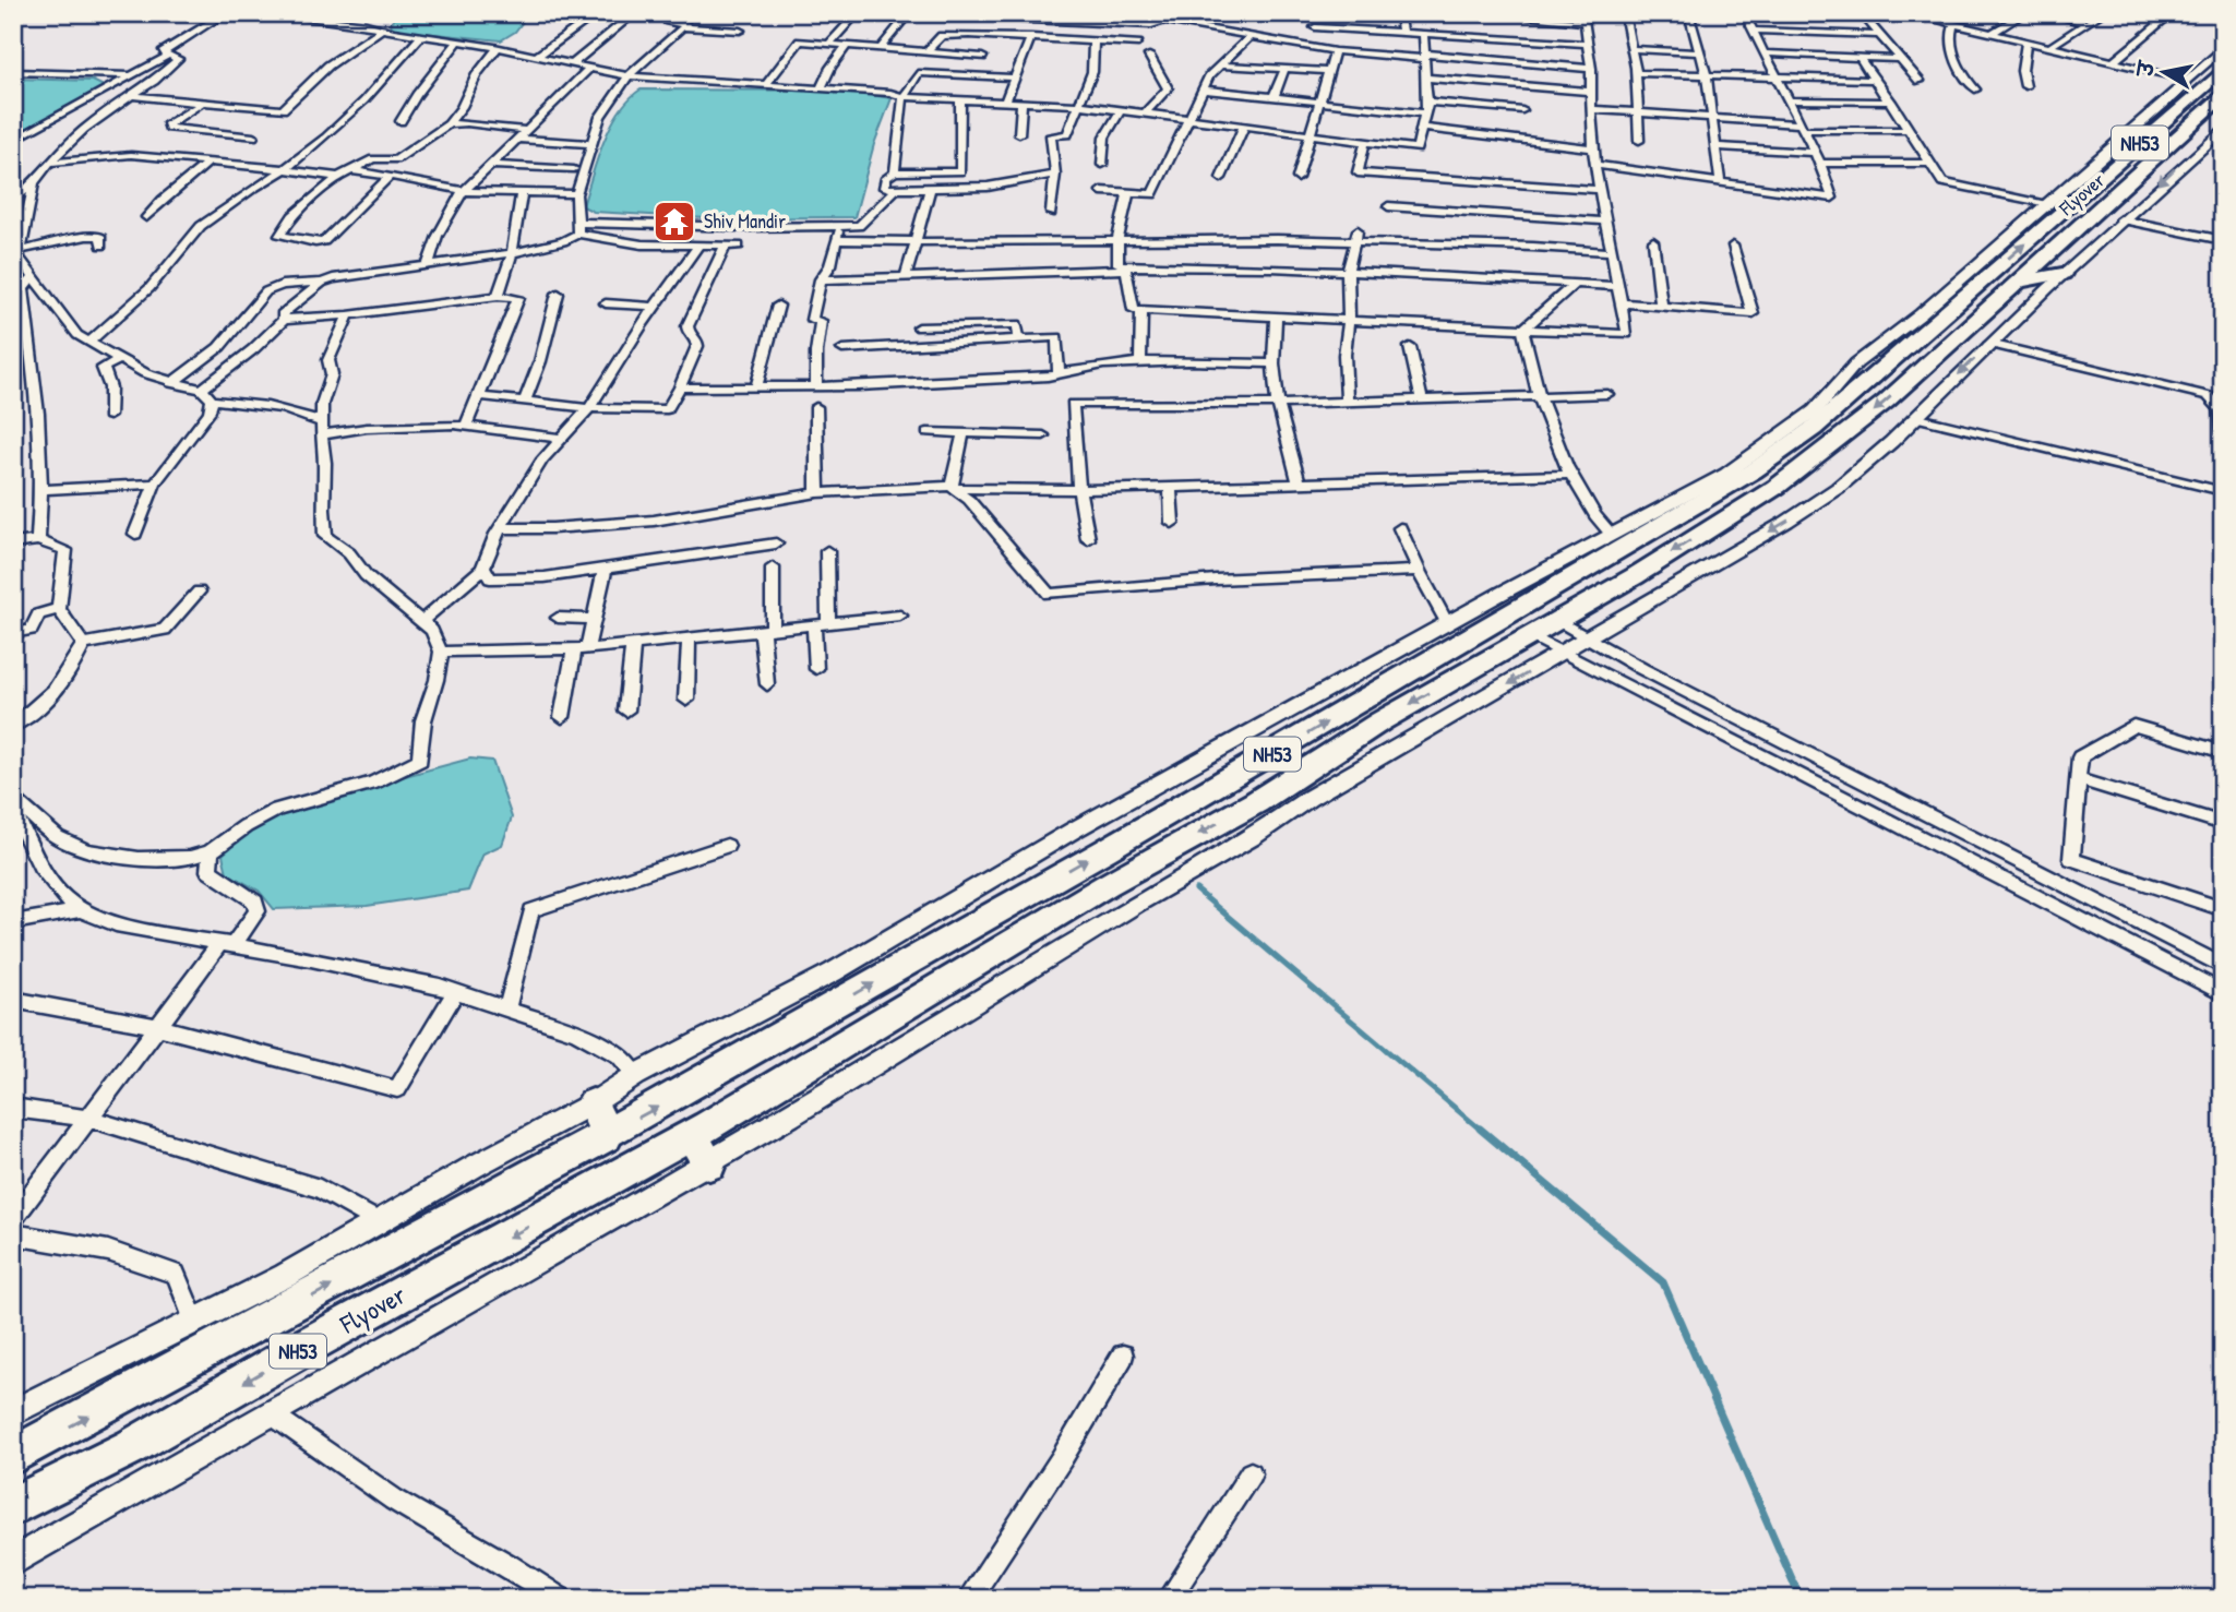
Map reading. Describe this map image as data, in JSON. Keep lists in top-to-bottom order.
{
  "streets": {
    "highway": ["NH53", "Flyover"]
  },
  "crossings": [
    ["NH53", "Flyover"]
  ],
  "places": {
    "temple": ["Shiv Mandir"]
  },
  "north": "left"
}
